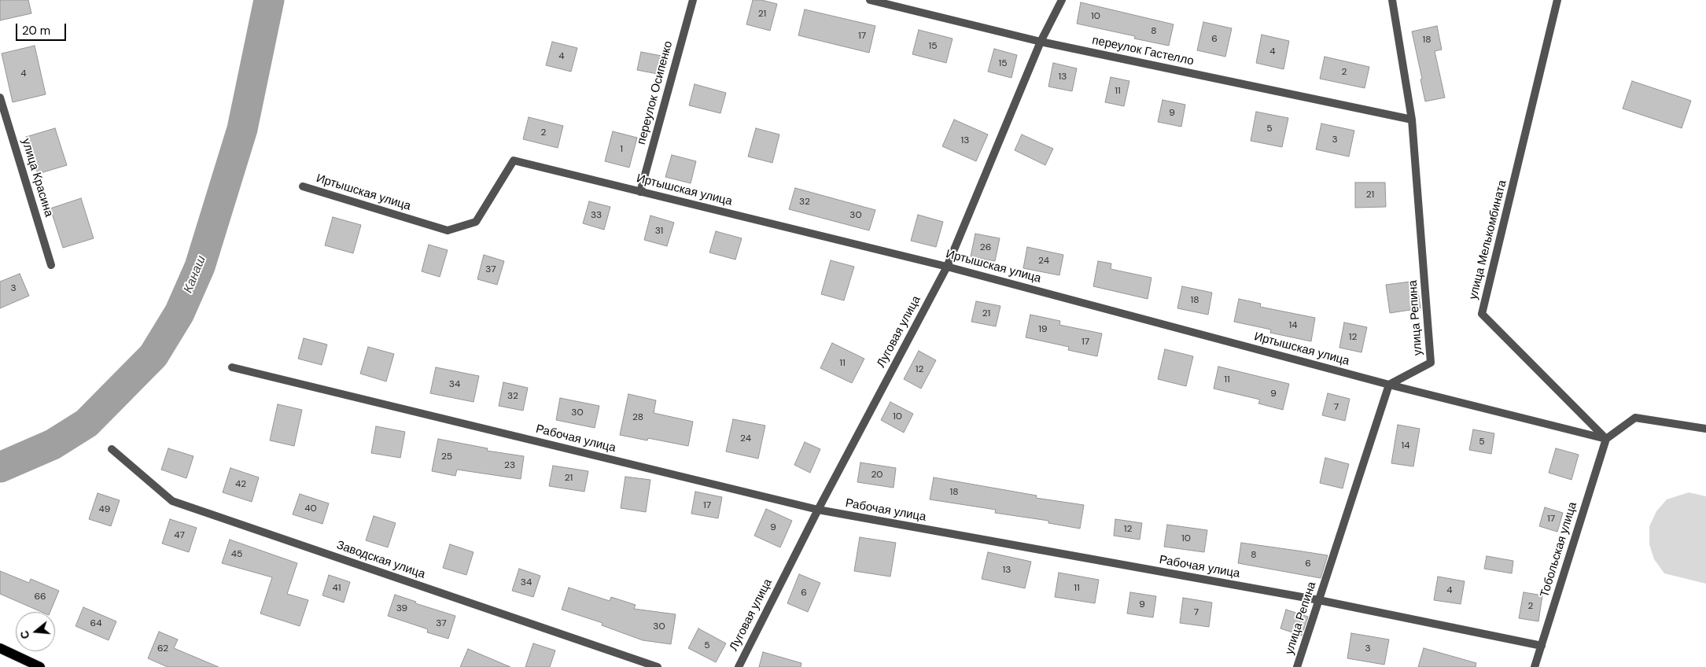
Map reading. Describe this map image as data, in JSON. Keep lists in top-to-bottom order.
{
  "streets": {
    "street": [
      "переулок Гастелло",
      "переулок Осипенко",
      "улица Красина",
      "Иртышская улица",
      "улица Мелькомбината",
      "улица Репина",
      "Луговая улица",
      "Рабочая улица",
      "Тобольская улица",
      "Заводская улица"
    ]
  },
  "crossings": [
    ["переулок Гастелло", "улица Репина"],
    ["переулок Гастелло", "Луговая улица"],
    ["переулок Осипенко", "Иртышская улица"],
    ["Иртышская улица", "улица Мелькомбината"],
    ["Иртышская улица", "улица Репина"],
    ["Иртышская улица", "Луговая улица"],
    ["Иртышская улица", "Тобольская улица"],
    ["улица Мелькомбината", "Тобольская улица"],
    ["улица Репина", "Рабочая улица"],
    ["Луговая улица", "Рабочая улица"],
    ["Рабочая улица", "Тобольская улица"]
  ],
  "water": ["Канаш"],
  "house_numbers": [
    "21",
    "10",
    "8",
    "17",
    "6",
    "18",
    "15",
    "4",
    "4",
    "15",
    "2",
    "4",
    "13",
    "11",
    "9",
    "5",
    "2",
    "3",
    "13",
    "1",
    "21",
    "32",
    "33",
    "30",
    "31",
    "26",
    "24",
    "37",
    "3",
    "18",
    "21",
    "14",
    "19",
    "12",
    "17",
    "11",
    "12",
    "11",
    "34",
    "9",
    "32",
    "7",
    "30",
    "10",
    "28",
    "24",
    "5",
    "14",
    "25",
    "23",
    "20",
    "21",
    "42",
    "18",
    "17",
    "40",
    "49",
    "17",
    "9",
    "12",
    "47",
    "10",
    "45",
    "8",
    "6",
    "13",
    "34",
    "41",
    "11",
    "4",
    "6",
    "66",
    "9",
    "2",
    "39",
    "7",
    "64",
    "37",
    "30",
    "5",
    "62",
    "3"
  ],
  "scale_bar": "20 m",
  "north": "left"
}
